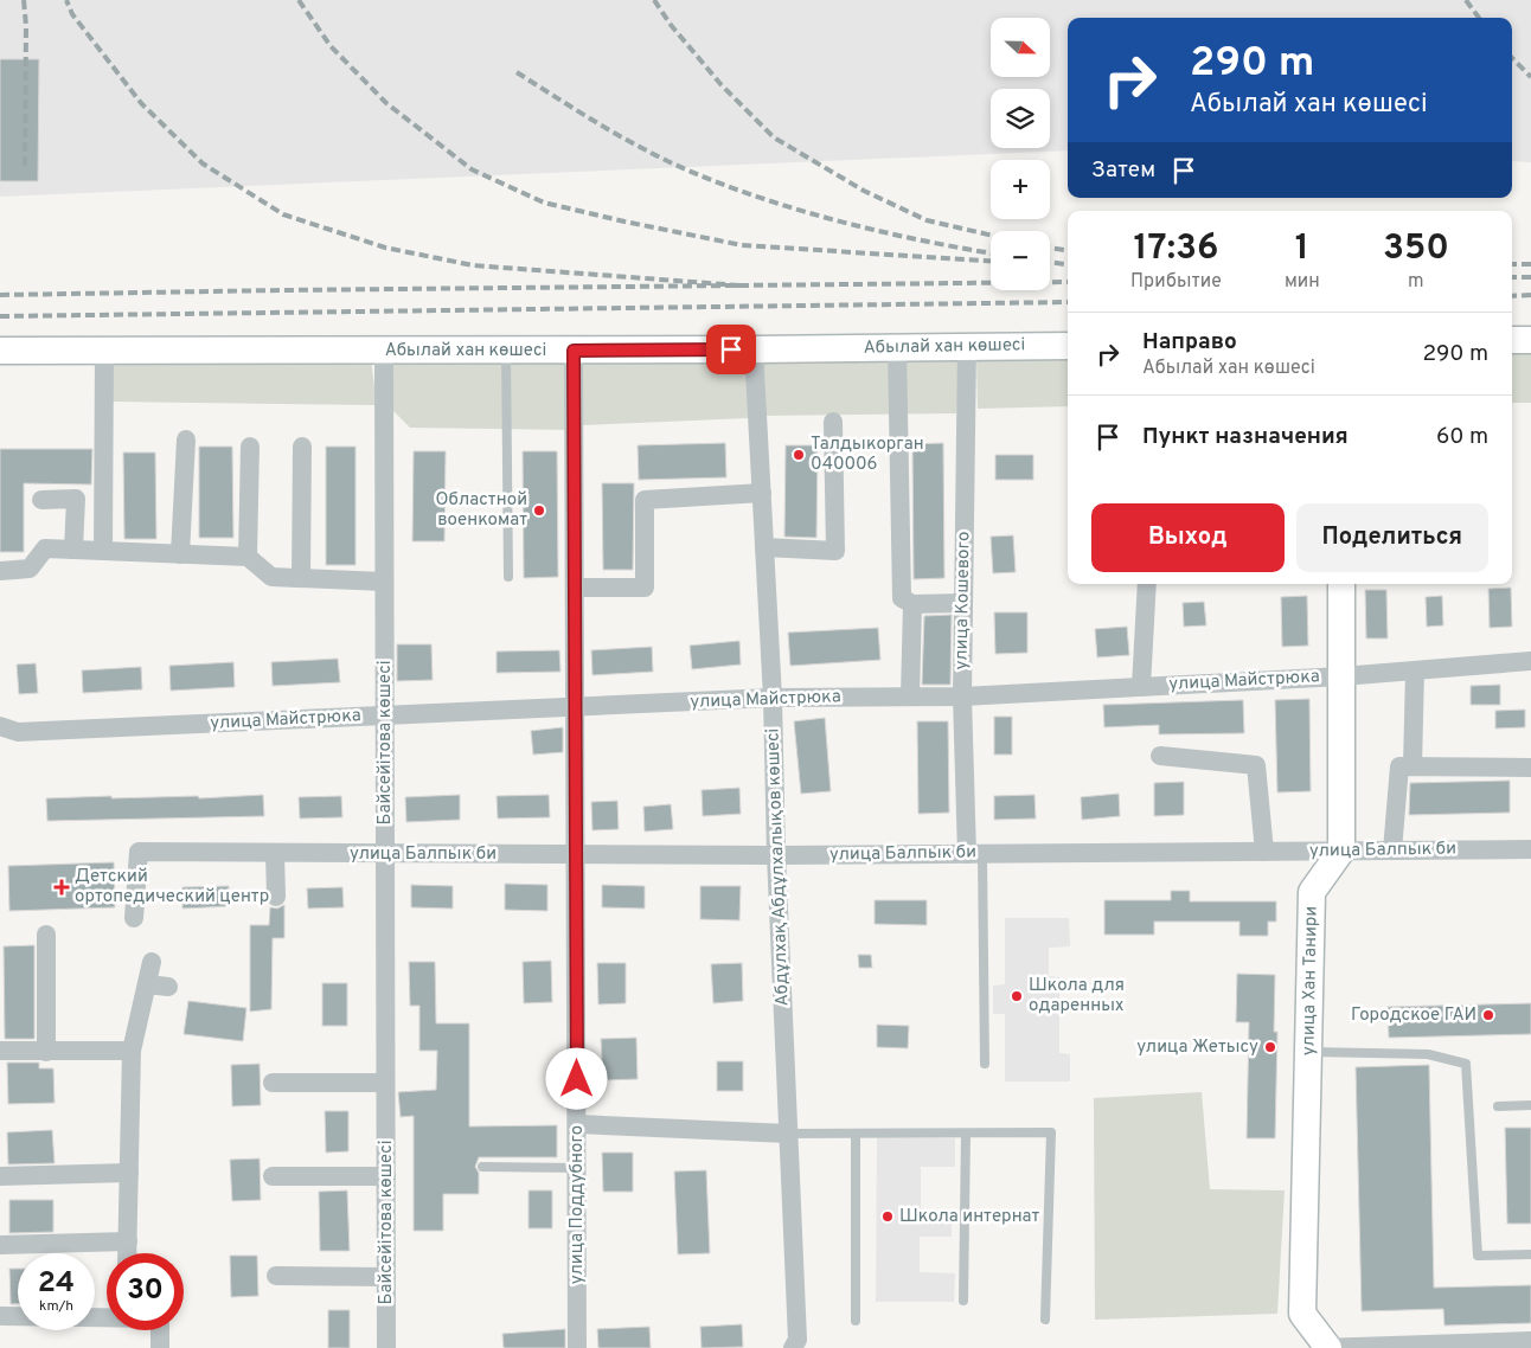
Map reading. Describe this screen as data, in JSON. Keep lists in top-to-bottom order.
{
  "streets": {
    "main road": ["Абылай хан көшесі", "улица Хан Танири"],
    "street": [
      "улица Кошевого",
      "улица Майстрюка",
      "Байсейітова көшесі",
      "улица Балпык би",
      "Абдұлхақ Абдұлхалықов көшесі",
      "улица Поддубного"
    ]
  },
  "crossings": [
    ["Абылай хан көшесі", "улица Кошевого"],
    ["Абылай хан көшесі", "Байсейітова көшесі"],
    ["Абылай хан көшесі", "Абдұлхақ Абдұлхалықов көшесі"],
    ["Абылай хан көшесі", "улица Поддубного"],
    ["улица Кошевого", "улица Майстрюка"],
    ["улица Кошевого", "улица Балпык би"],
    ["улица Майстрюка", "Байсейітова көшесі"],
    ["улица Майстрюка", "Абдұлхақ Абдұлхалықов көшесі"],
    ["улица Майстрюка", "улица Поддубного"],
    ["Байсейітова көшесі", "улица Балпык би"],
    ["улица Балпык би", "Абдұлхақ Абдұлхалықов көшесі"],
    ["улица Балпык би", "улица Хан Танири"],
    ["улица Балпык би", "улица Поддубного"]
  ],
  "places": {
    "other": [
      "Талдыкорган 040006",
      "Областной военкомат",
      "Школа для одаренных",
      "Городское ГАИ",
      "улица Жетысу",
      "Школа интернат"
    ],
    "health": ["Детский ортопедический центр"]
  },
  "north": "right",
  "page": {
    "map_buttons": ["+", "−"],
    "turn": ["290 m", "Абылай хан көшесі"],
    "then": "Затем",
    "eta": [
      "17:36",
      "Прибытие",
      "1",
      "мин",
      "350",
      "m"
    ],
    "list": [
      {
        "name": "Направо",
        "note": "Абылай хан көшесі",
        "value": "290 m"
      },
      {
        "name": "Пункт назначения",
        "value": "60 m"
      }
    ],
    "buttons": ["Выход", "Поделиться"],
    "speed": "24 km/h",
    "limit": "30"
  }
}
